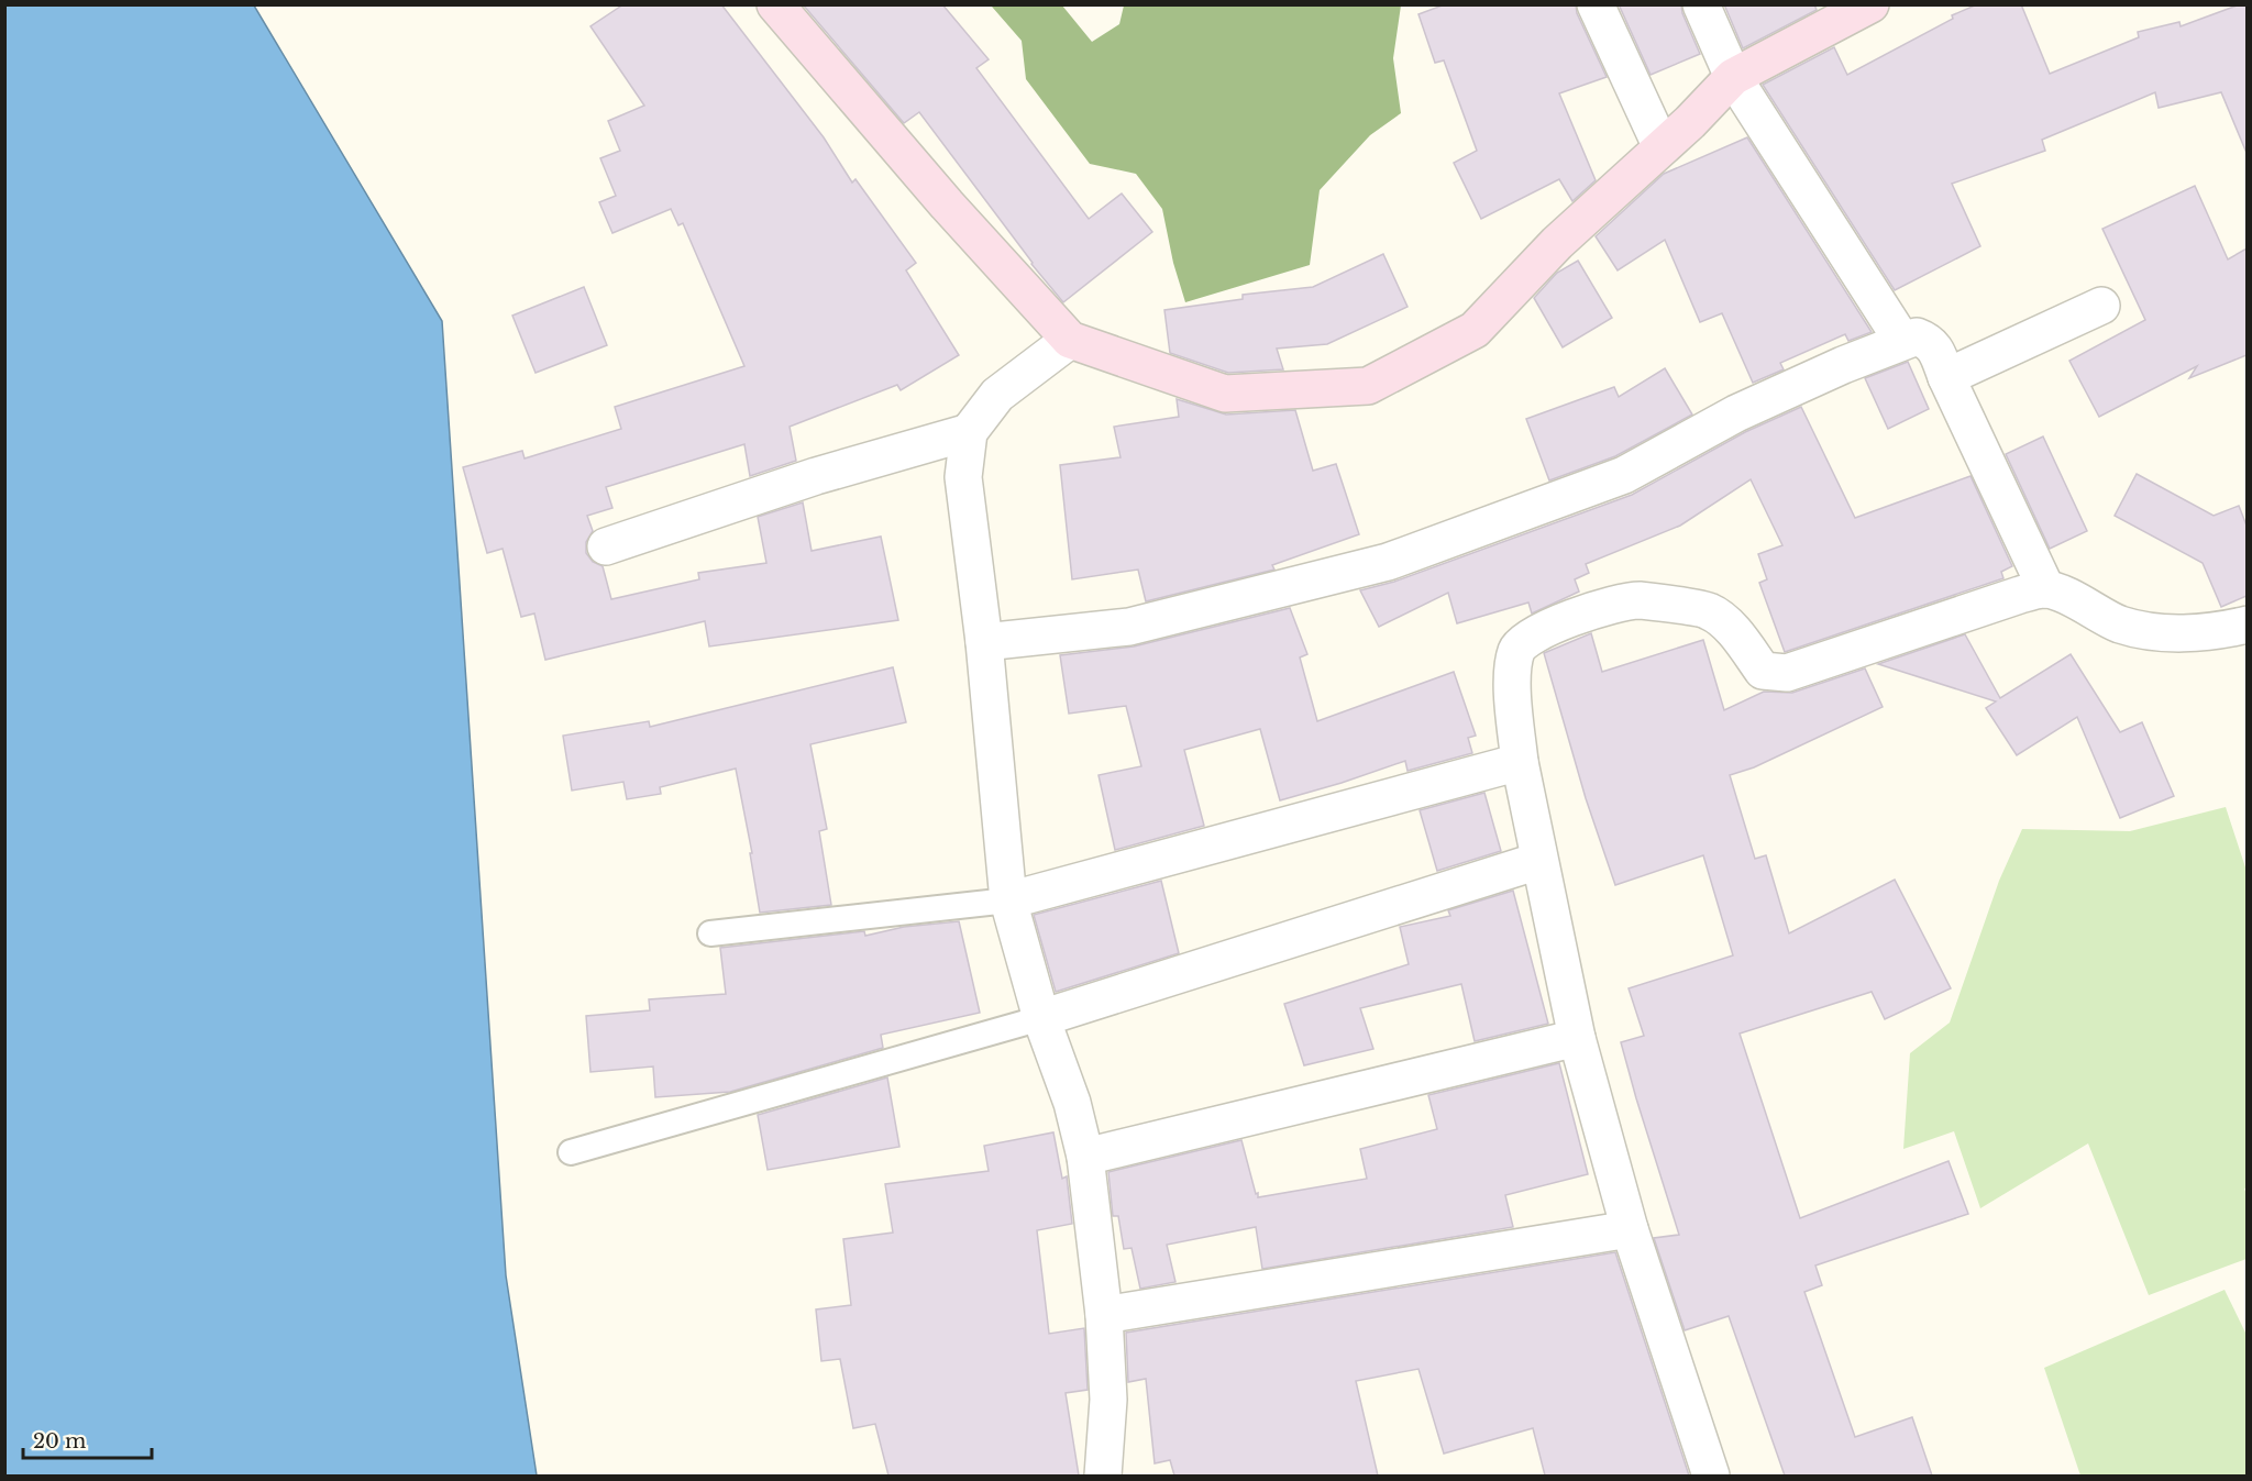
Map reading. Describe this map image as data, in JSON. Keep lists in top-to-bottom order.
{
  "scale_bar": "20 m"
}
